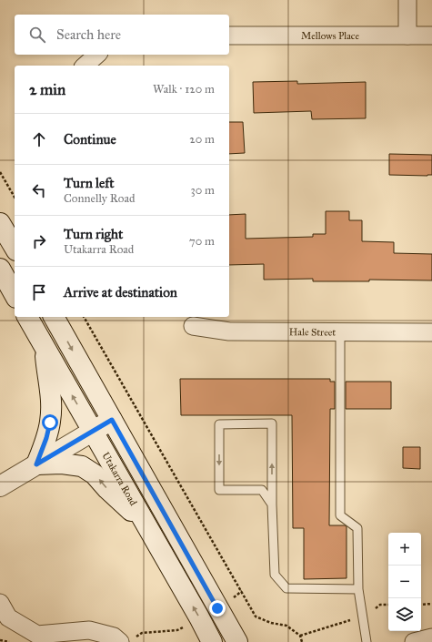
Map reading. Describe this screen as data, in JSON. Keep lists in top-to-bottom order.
{
  "streets": {
    "main road": ["Utakarra Road"],
    "street": ["Mellows Place", "Hale Street"]
  },
  "page": {
    "search": "Search here",
    "heading": ["2 min", "Walk · 120 m"],
    "list": [
      ["Continue", "20 m"],
      ["Turn left", "Connelly Road", "30 m"],
      ["Turn right", "Utakarra Road", "70 m"],
      "Arrive at destination"
    ],
    "map_buttons": ["+", "−"]
  }
}
